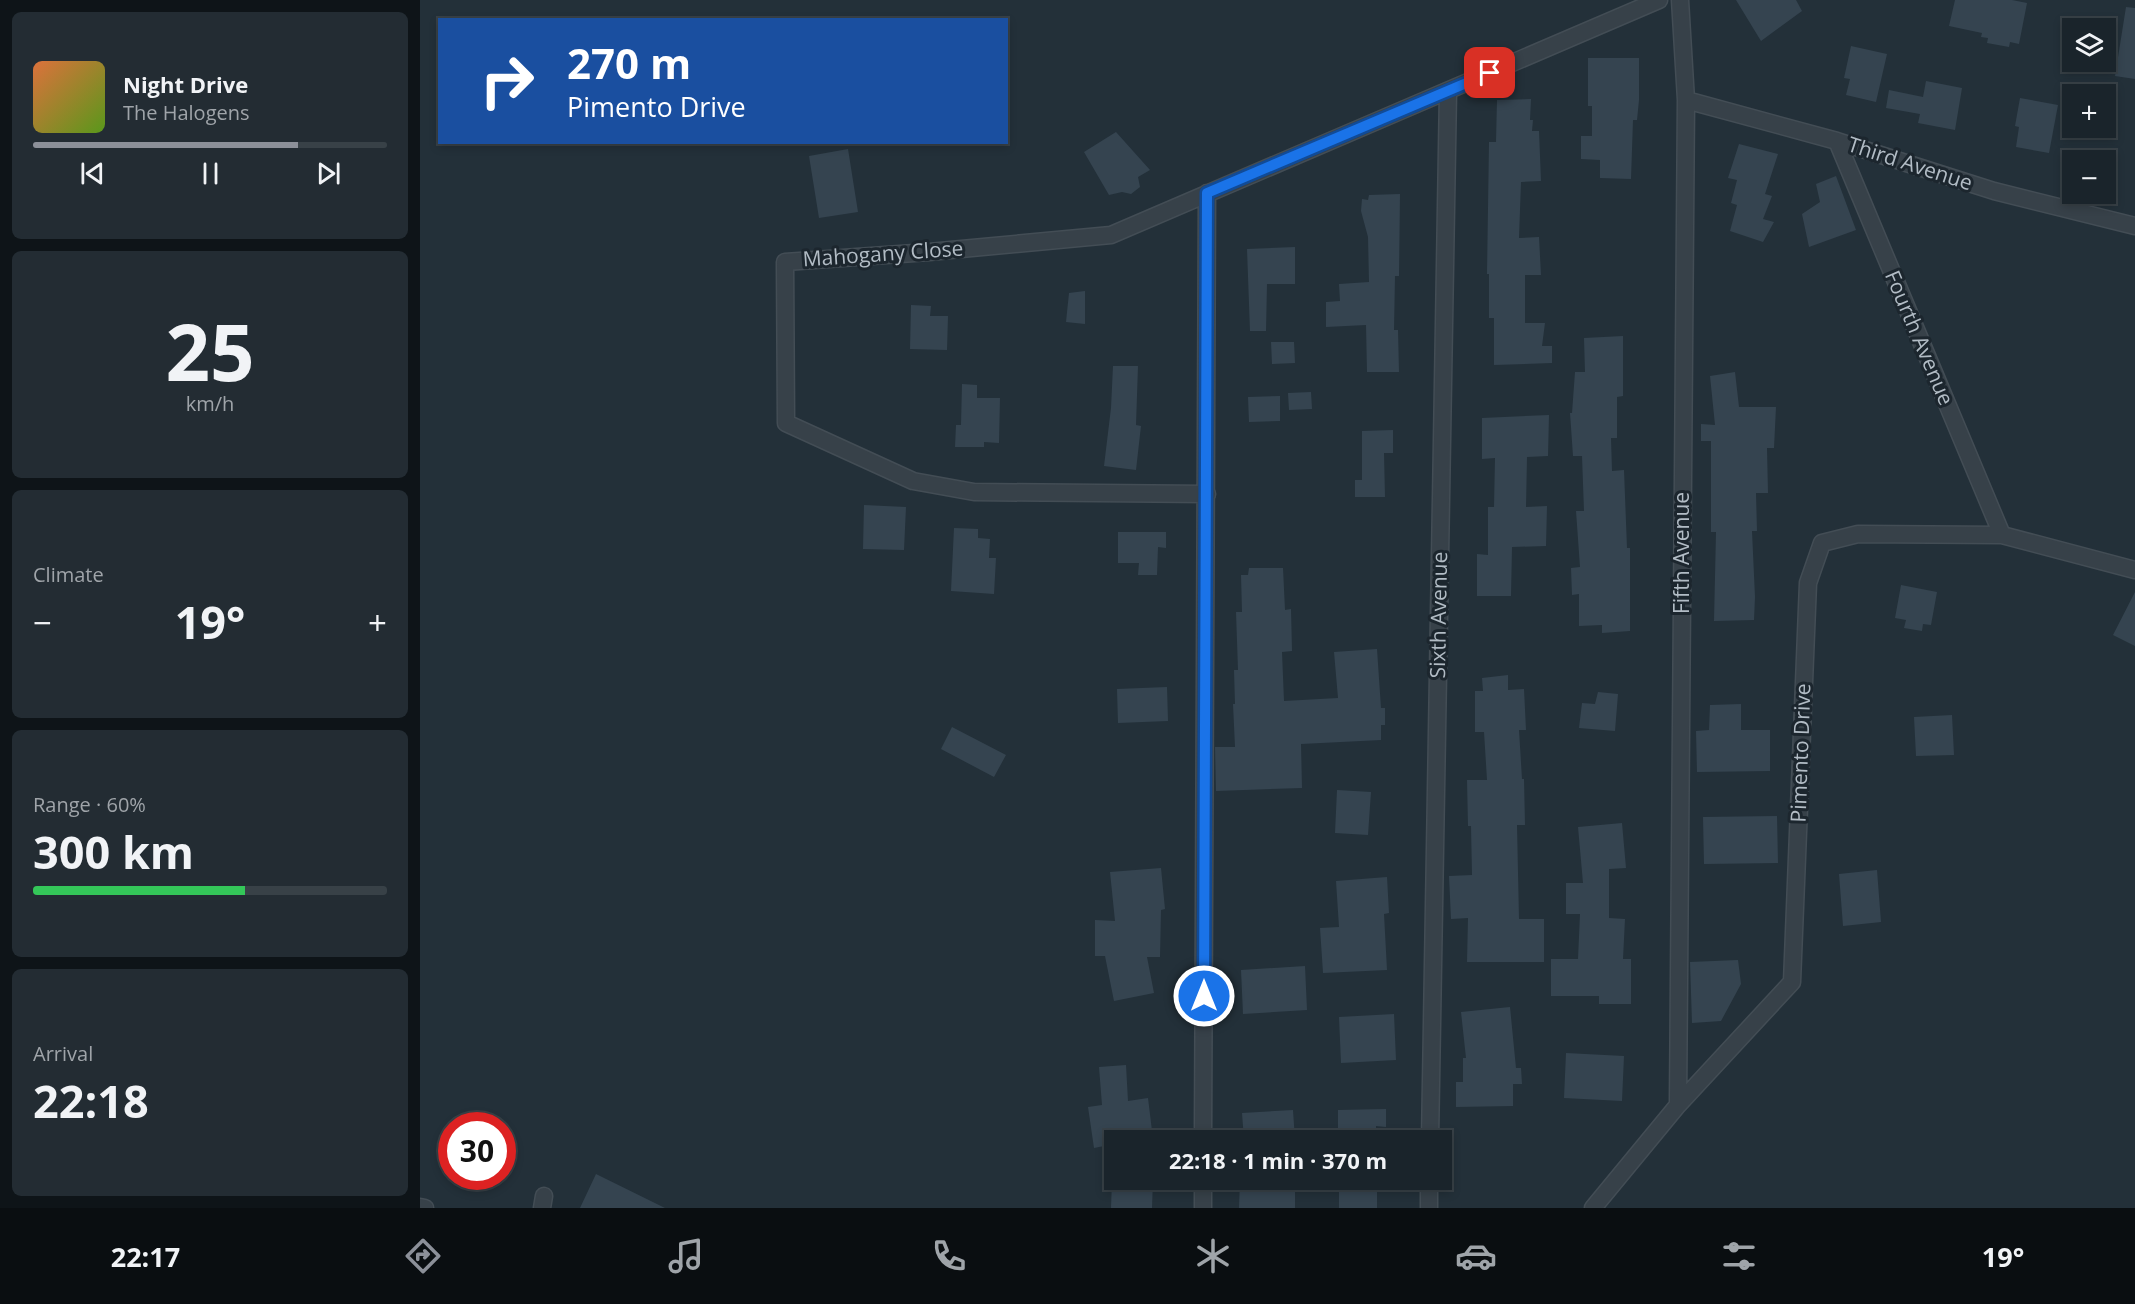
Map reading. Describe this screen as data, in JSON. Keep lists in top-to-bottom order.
{
  "streets": {
    "street": [
      "Third Avenue",
      "Mahogany Close",
      "Fourth Avenue",
      "Fifth Avenue",
      "Sixth Avenue",
      "Pimento Drive"
    ]
  },
  "crossings": [
    ["Third Avenue", "Fourth Avenue"],
    ["Third Avenue", "Fifth Avenue"],
    ["Fourth Avenue", "Pimento Drive"],
    ["Fifth Avenue", "Pimento Drive"]
  ],
  "page": {
    "map_buttons": ["+", "−"],
    "turn": ["270 m", "Pimento Drive"],
    "song": ["Night Drive", "The Halogens"],
    "tile": [
      ["25", "km/h"],
      "Climate",
      ["Range · 60%", "300 km"],
      ["Arrival", "22:18"]
    ],
    "heat": ["−", "19°", "+"],
    "limit": "30",
    "trip": "22:18 · 1 min · 370 m",
    "tabs": ["22:17", "19°"]
  }
}
